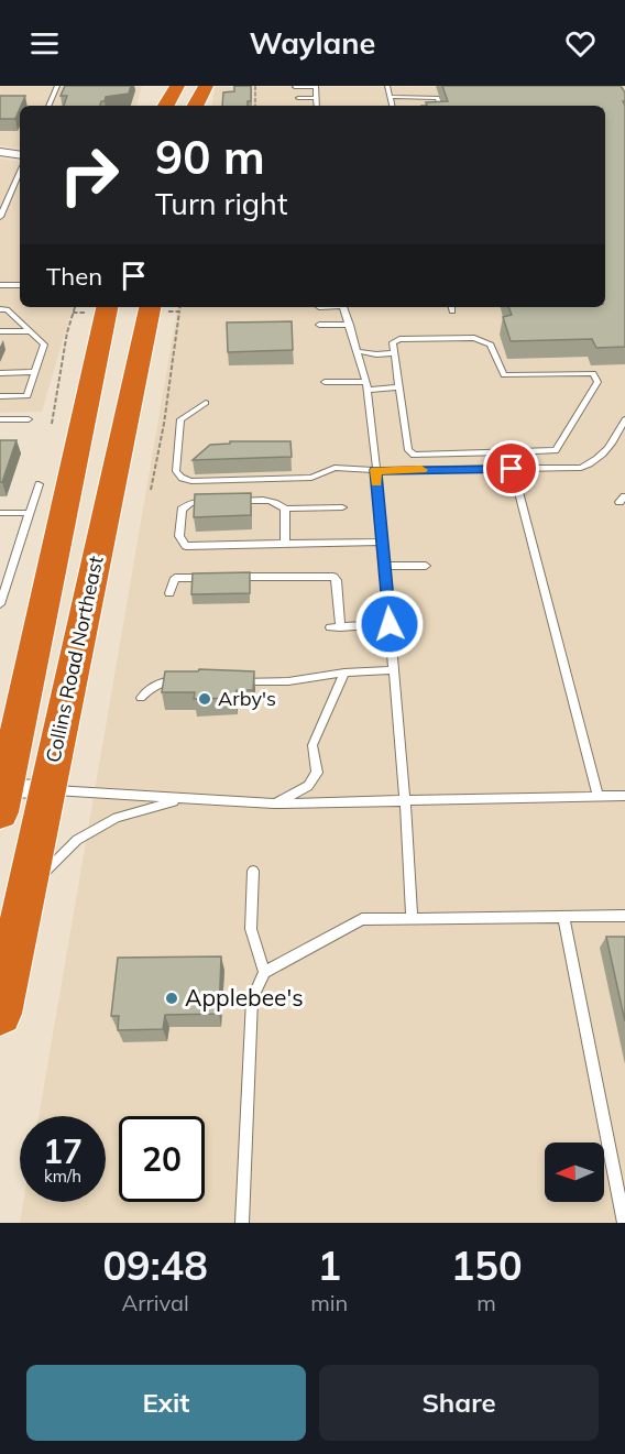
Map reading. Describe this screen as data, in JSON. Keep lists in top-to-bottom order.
{
  "streets": {
    "highway": ["Collins Road Northeast"]
  },
  "places": ["Arby's", "Applebee's"],
  "north": "left",
  "page": {
    "header": "Waylane",
    "turn": ["90 m", "Turn right"],
    "then": "Then",
    "speed": "17 km/h",
    "limit": "20",
    "eta": [
      "09:48",
      "Arrival",
      "1",
      "min",
      "150",
      "m"
    ],
    "buttons": ["Exit", "Share"]
  }
}
